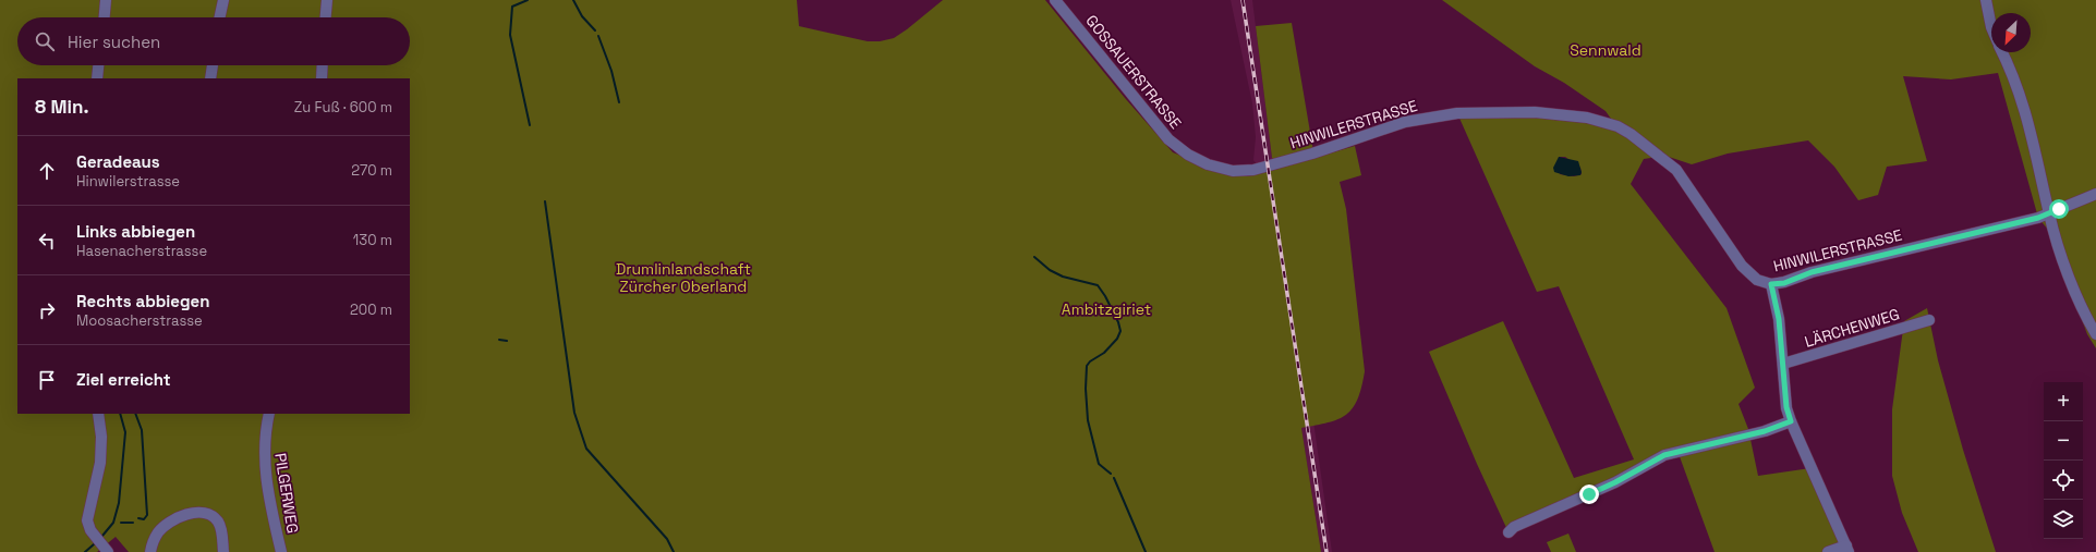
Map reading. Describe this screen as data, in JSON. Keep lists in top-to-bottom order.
{
  "streets": {
    "street": [
      "GOSSAUERSTRASSE",
      "HINWILERSTRASSE",
      "LÄRCHENWEG",
      "PILGERWEG"
    ]
  },
  "crossings": [
    ["GOSSAUERSTRASSE", "HINWILERSTRASSE"]
  ],
  "parks": ["Sennwald", "Drumlinlandschaft Zürcher Oberland", "Ambitzgiriet"],
  "north": "bottom left",
  "page": {
    "search": "Hier suchen",
    "heading": ["8 Min.", "Zu Fuß · 600 m"],
    "list": [
      ["Geradeaus", "Hinwilerstrasse", "270 m"],
      ["Links abbiegen", "Hasenacherstrasse", "130 m"],
      ["Rechts abbiegen", "Moosacherstrasse", "200 m"],
      "Ziel erreicht"
    ],
    "map_buttons": ["+", "−"]
  }
}
